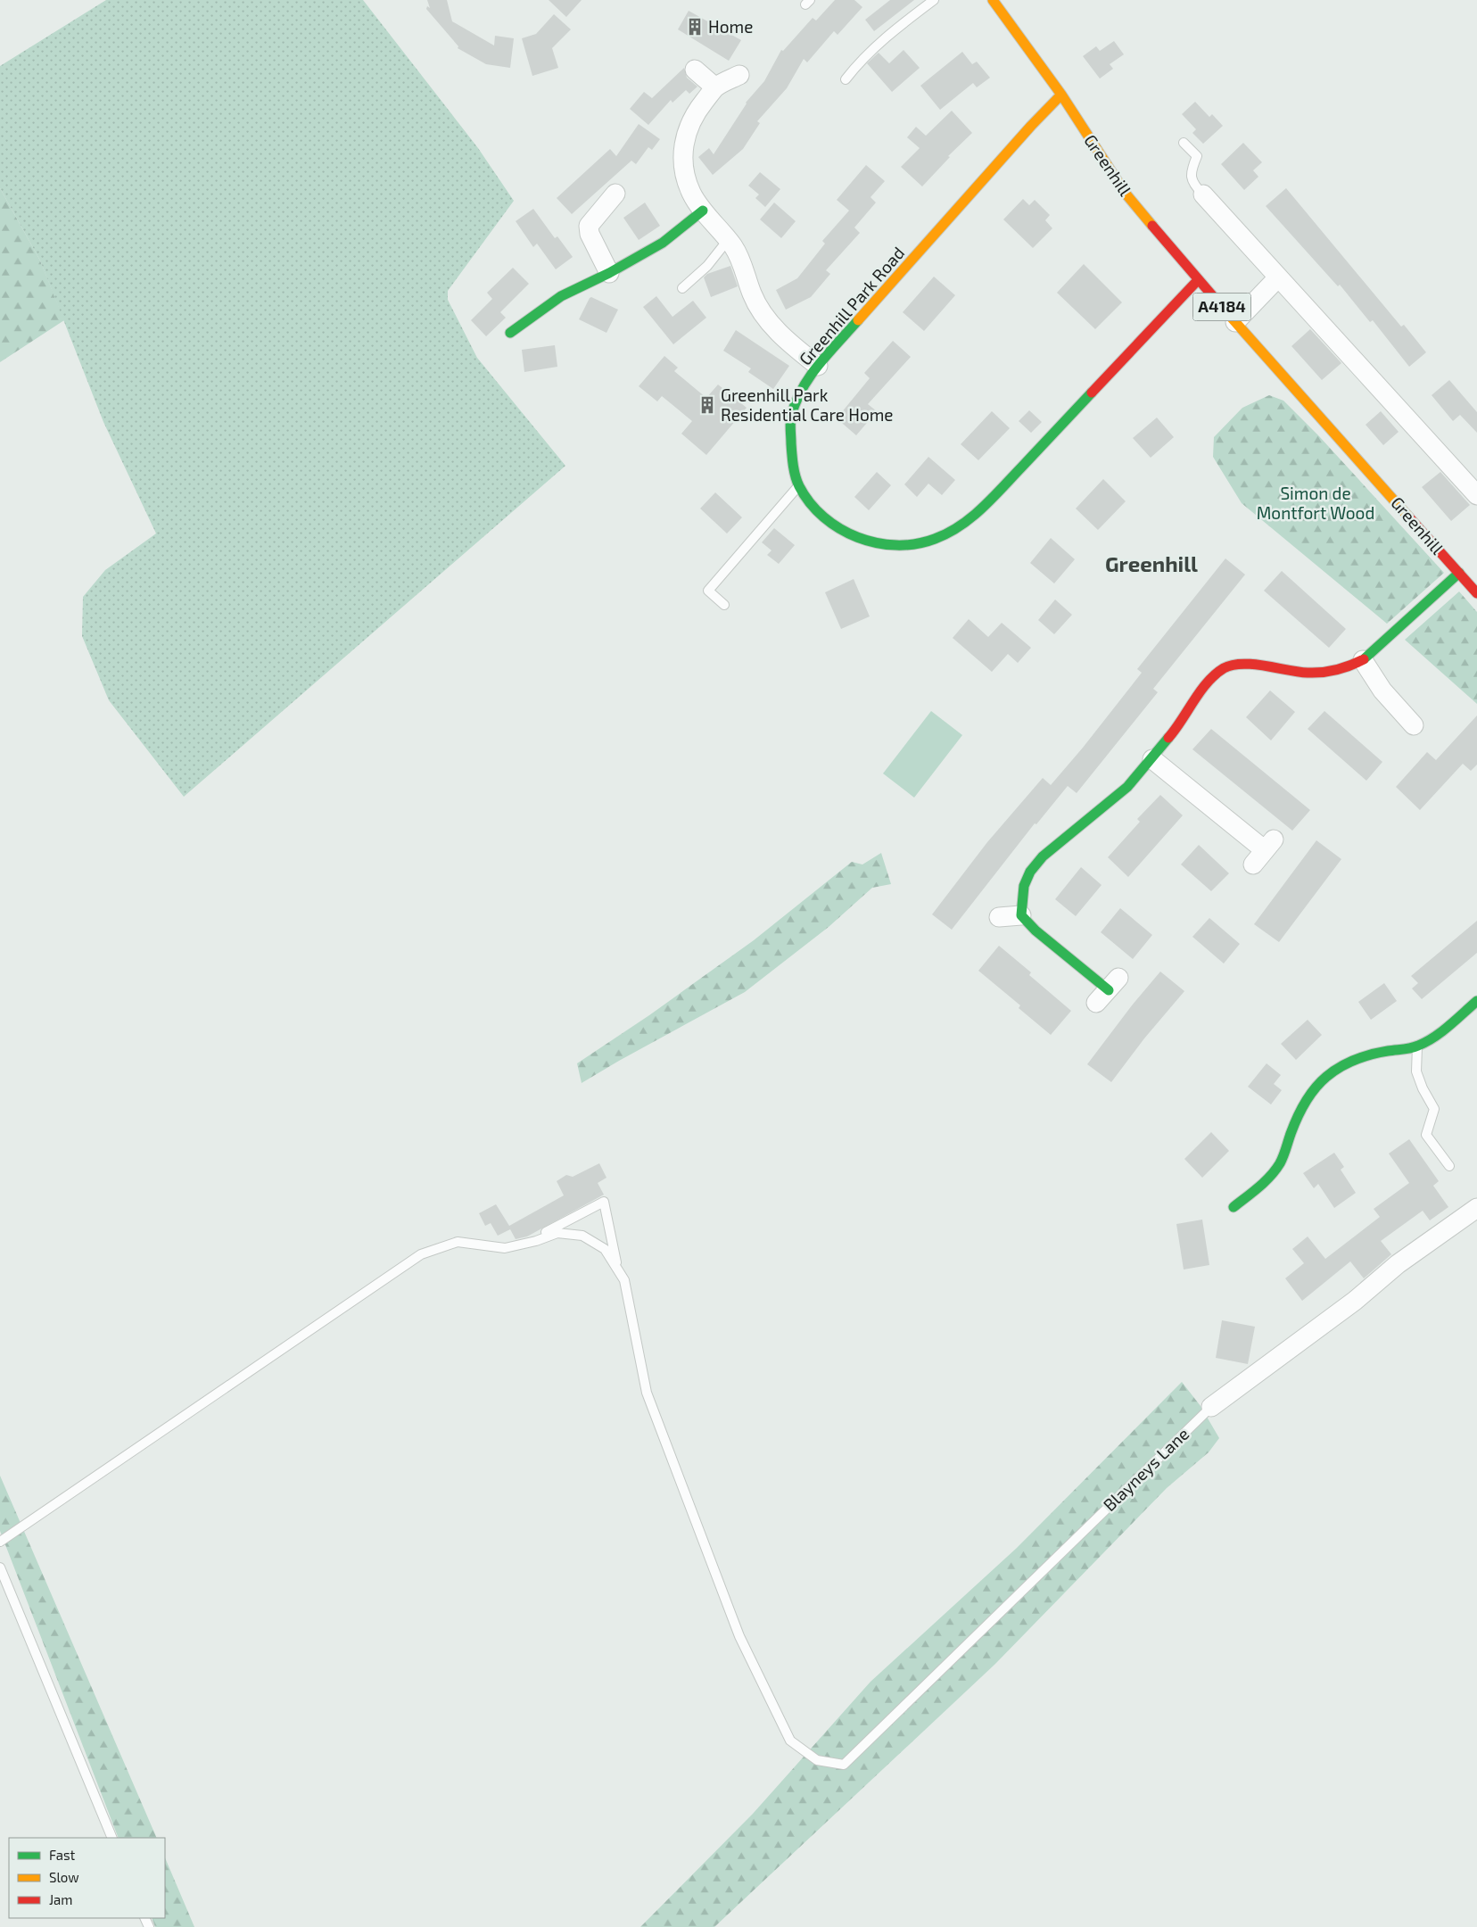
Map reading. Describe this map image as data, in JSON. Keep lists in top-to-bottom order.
{
  "streets": {
    "street": [
      "Greenhill",
      "Greenhill Park Road",
      "A4184",
      "Blayneys Lane"
    ]
  },
  "crossings": [
    ["Greenhill", "Greenhill Park Road"]
  ],
  "districts": ["Greenhill"],
  "parks": ["Simon de Montfort Wood"],
  "places": {
    "building": ["Home", "Greenhill Park Residential Care Home"]
  },
  "legend": ["Fast", "Slow", "Jam"]
}
